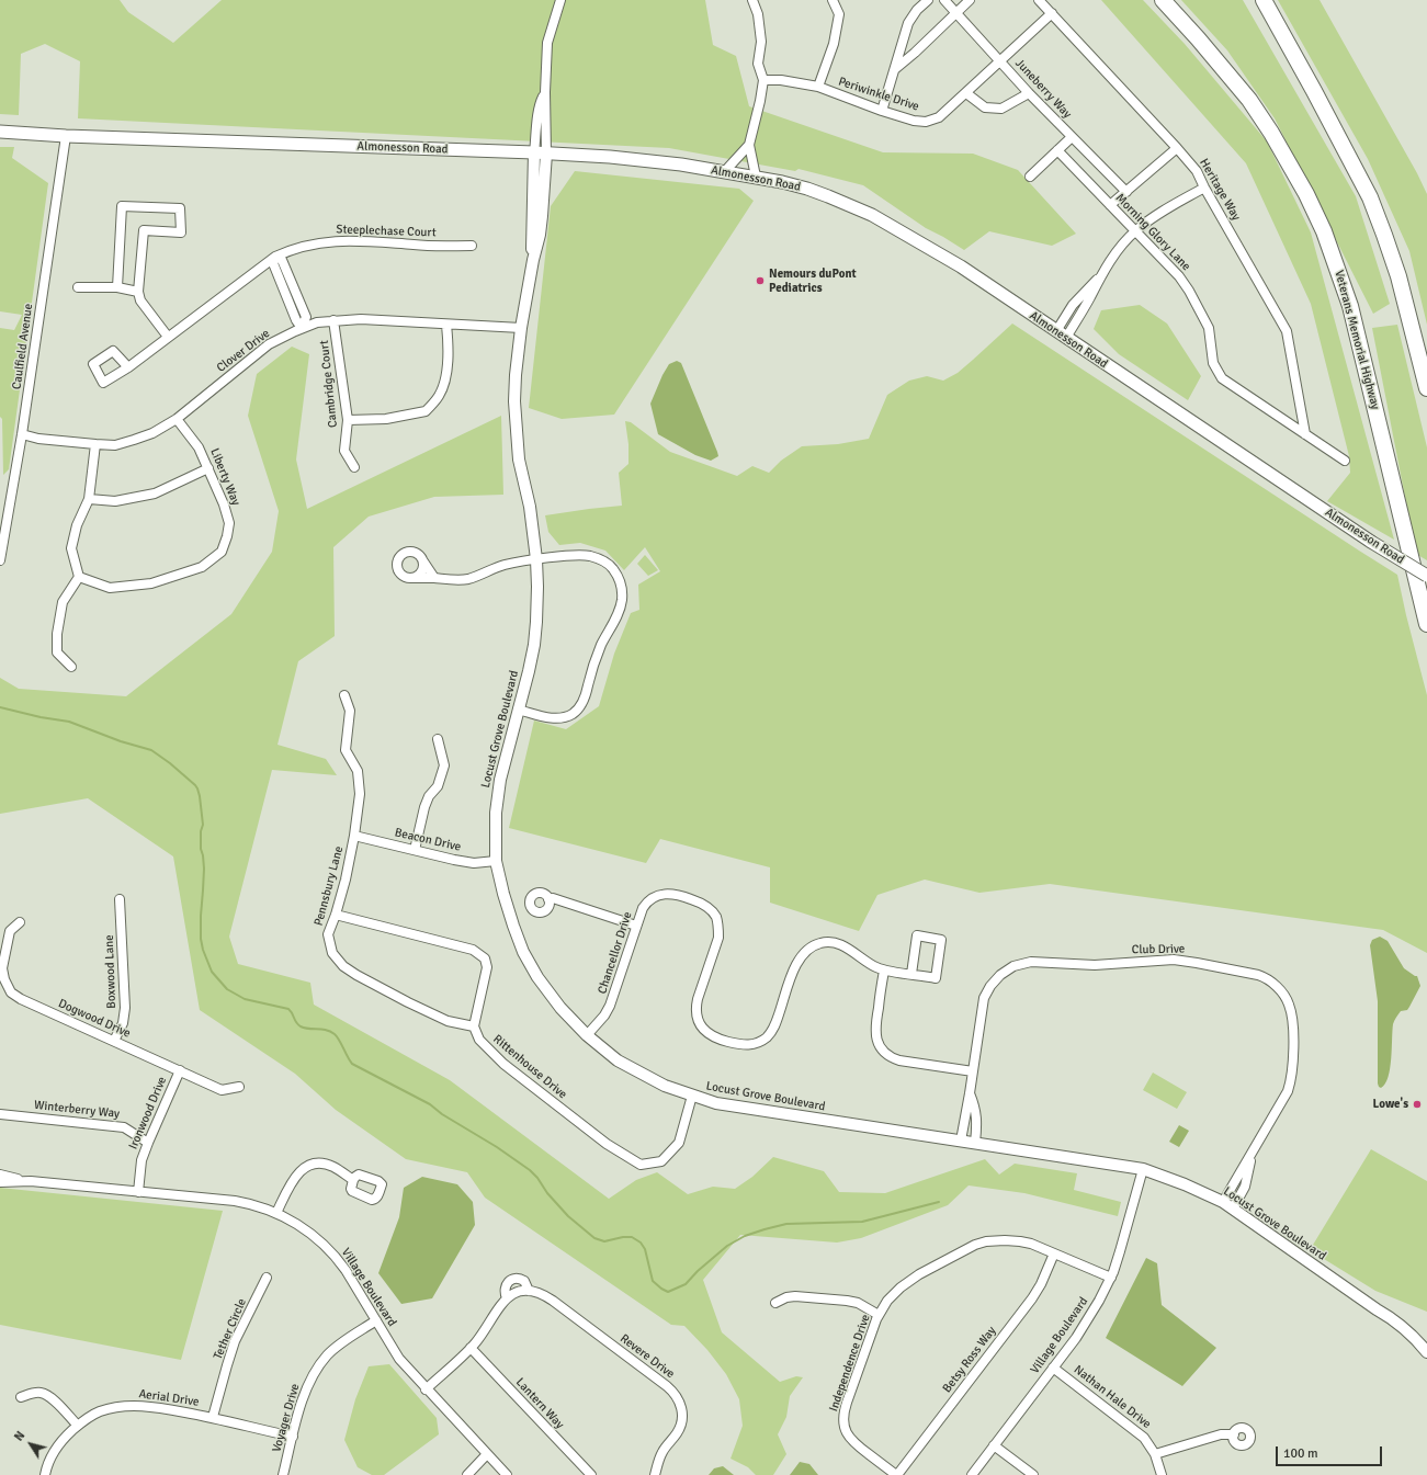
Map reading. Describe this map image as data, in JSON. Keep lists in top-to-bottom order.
{
  "streets": {
    "highway": ["Veterans Memorial Highway"],
    "main road": ["Almonesson Road"],
    "street": [
      "Juneberry Way",
      "Periwinkle Drive",
      "Heritage Way",
      "Steeplechase Court",
      "Morning Glory Lane",
      "Caulfield Avenue",
      "Clover Drive",
      "Cambridge Court",
      "Liberty Way",
      "Locust Grove Boulevard",
      "Beacon Drive",
      "Pennsbury Lane",
      "Club Drive",
      "Chancellor Drive",
      "Boxwood Lane",
      "Dogwood Drive",
      "Rittenhouse Drive",
      "Winterberry Way",
      "Ironwood Drive",
      "Village Boulevard",
      "Tether Circle",
      "Revere Drive",
      "Betsy Ross Way",
      "Independence Drive",
      "Nathan Hale Drive",
      "Aerial Drive",
      "Lantern Way",
      "Voyager Drive"
    ]
  },
  "crossings": [
    ["Juneberry Way", "Periwinkle Drive"],
    ["Periwinkle Drive", "Heritage Way"],
    ["Almonesson Road", "Caulfield Avenue"],
    ["Almonesson Road", "Locust Grove Boulevard"],
    ["Heritage Way", "Morning Glory Lane"],
    ["Caulfield Avenue", "Clover Drive"],
    ["Clover Drive", "Cambridge Court"],
    ["Clover Drive", "Liberty Way"],
    ["Clover Drive", "Locust Grove Boulevard"],
    ["Locust Grove Boulevard", "Beacon Drive"],
    ["Locust Grove Boulevard", "Club Drive"],
    ["Locust Grove Boulevard", "Chancellor Drive"],
    ["Locust Grove Boulevard", "Rittenhouse Drive"],
    ["Locust Grove Boulevard", "Village Boulevard"],
    ["Beacon Drive", "Pennsbury Lane"],
    ["Pennsbury Lane", "Rittenhouse Drive"],
    ["Boxwood Lane", "Dogwood Drive"],
    ["Dogwood Drive", "Ironwood Drive"],
    ["Winterberry Way", "Ironwood Drive"],
    ["Ironwood Drive", "Village Boulevard"],
    ["Village Boulevard", "Revere Drive"],
    ["Village Boulevard", "Independence Drive"],
    ["Village Boulevard", "Nathan Hale Drive"],
    ["Village Boulevard", "Voyager Drive"],
    ["Tether Circle", "Aerial Drive"],
    ["Revere Drive", "Lantern Way"],
    ["Betsy Ross Way", "Independence Drive"],
    ["Aerial Drive", "Voyager Drive"]
  ],
  "places": ["Nemours duPont Pediatrics", "Lowe's"],
  "scale_bar": "100 m",
  "north": "top left"
}
